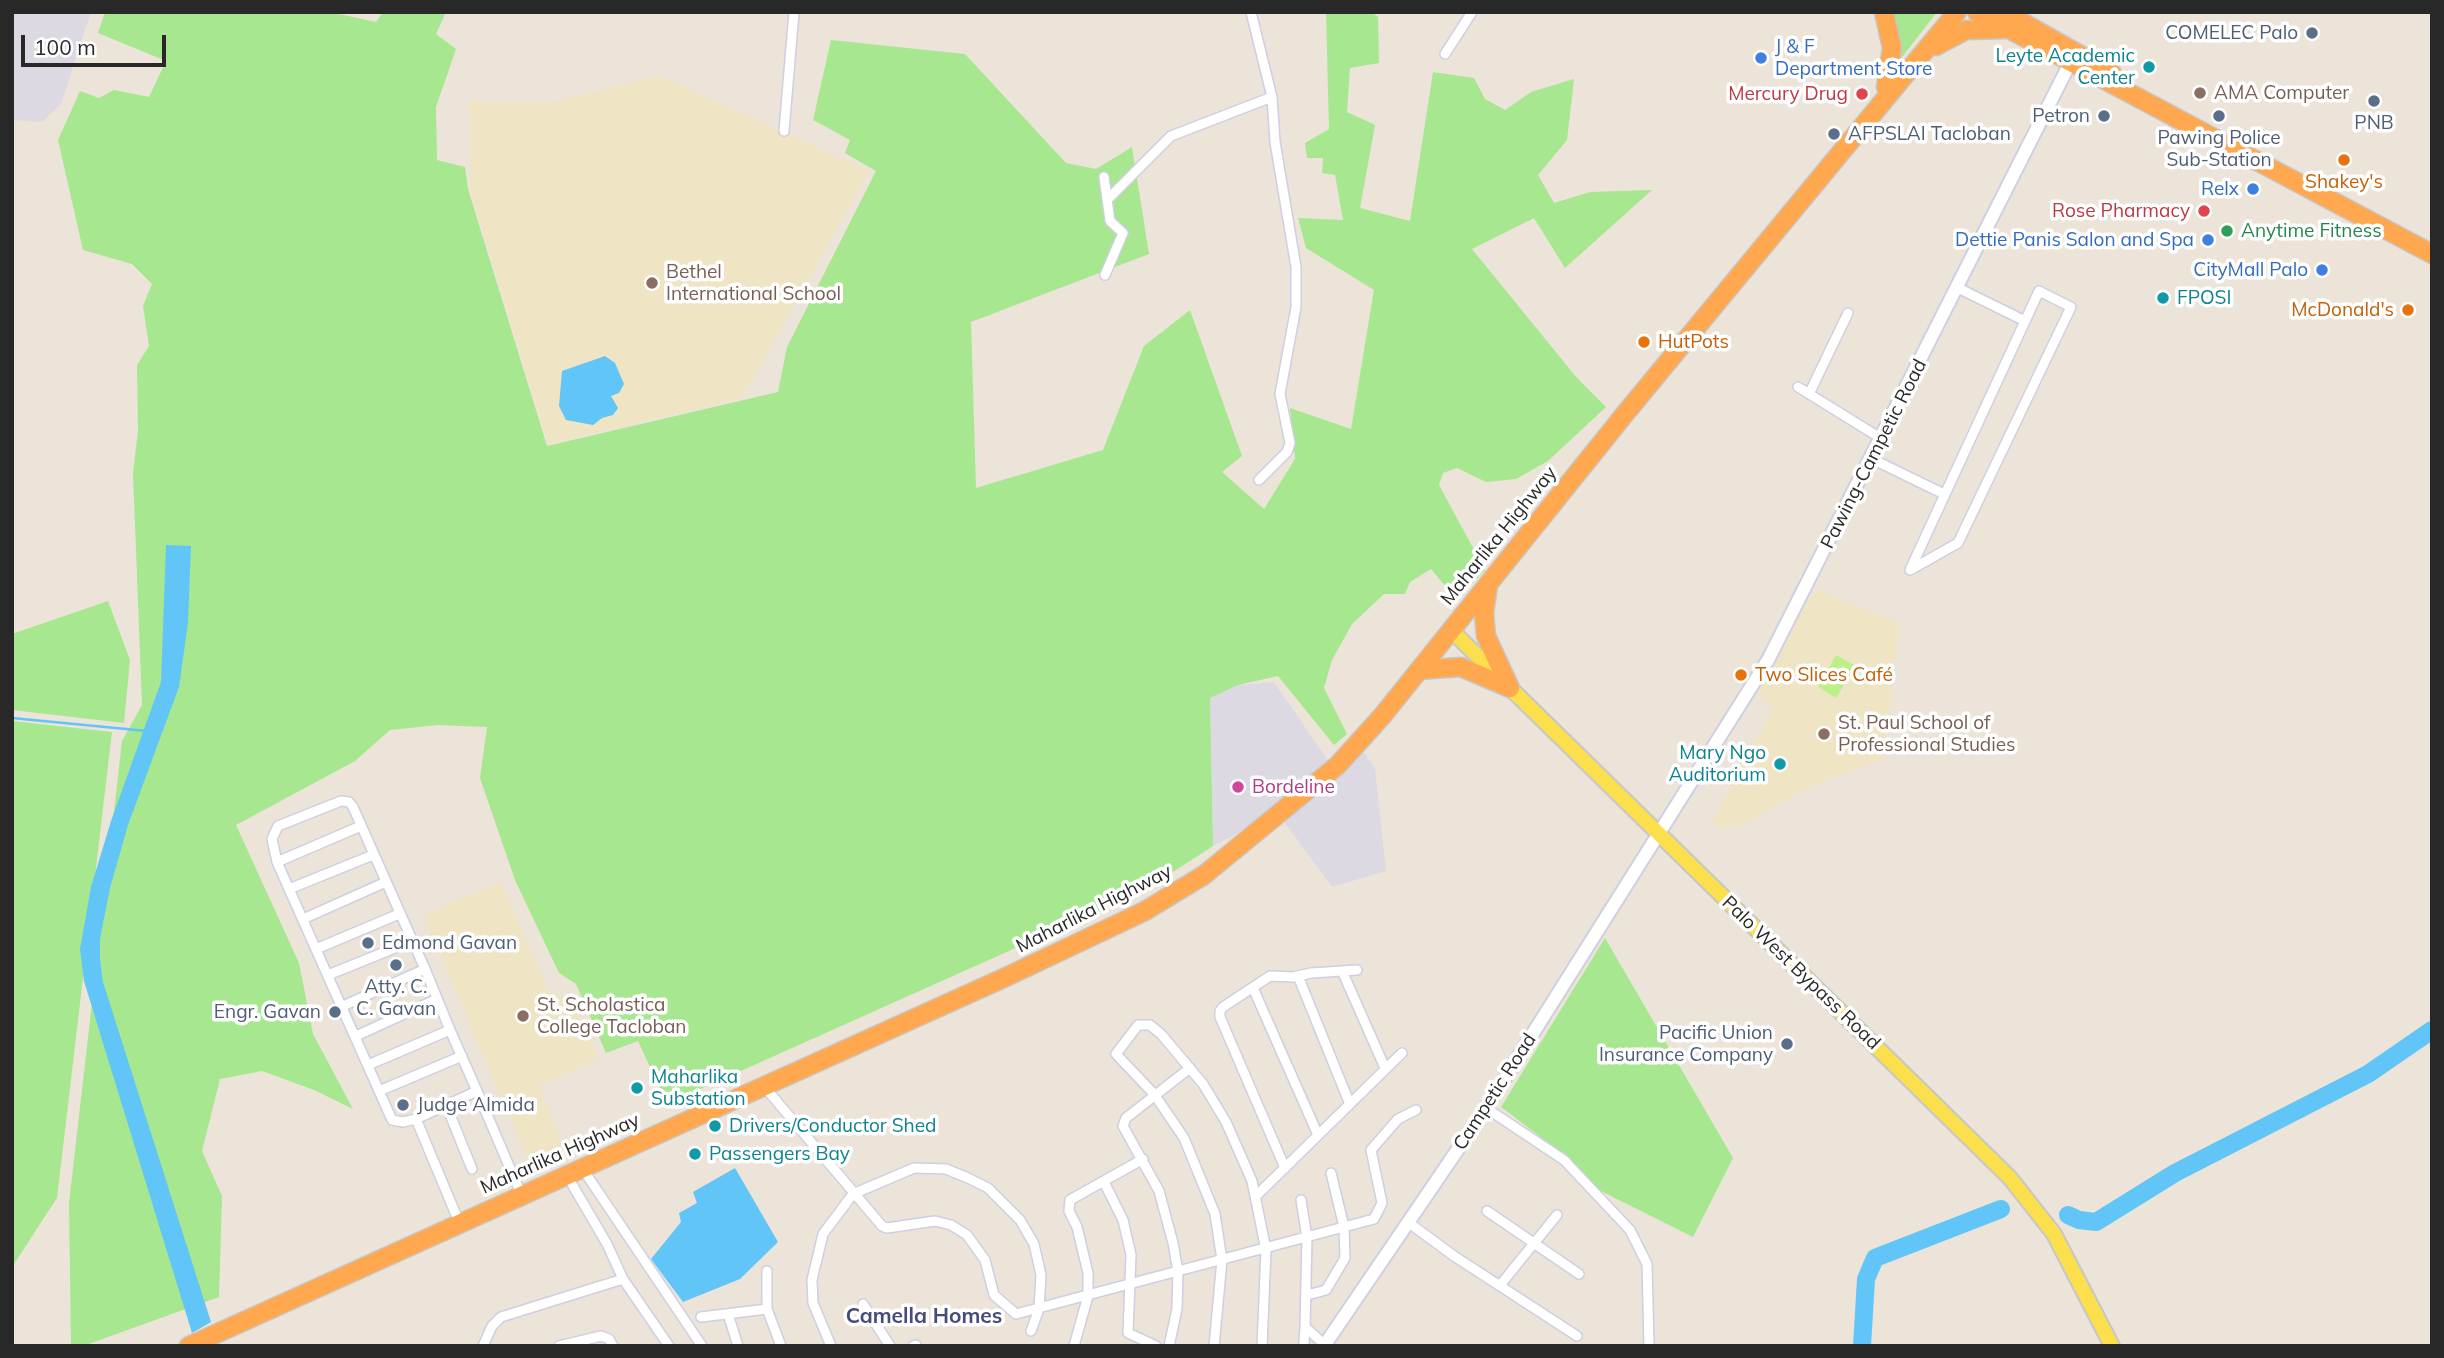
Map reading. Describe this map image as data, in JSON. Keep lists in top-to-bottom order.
{
  "streets": {
    "highway": ["Maharlika Highway"],
    "main road": ["Palo West Bypass Road"],
    "street": ["Pawing-Campetic Road", "Campetic Road"]
  },
  "crossings": [
    ["Pawing-Campetic Road", "Palo West Bypass Road"],
    ["Pawing-Campetic Road", "Campetic Road"],
    ["Maharlika Highway", "Palo West Bypass Road"],
    ["Palo West Bypass Road", "Campetic Road"]
  ],
  "districts": ["Camella Homes"],
  "places": [
    "COMELEC Palo",
    "J & F Department Store",
    "Leyte Academic Center",
    "AMA Computer",
    "Mercury Drug",
    "PNB",
    "Petron",
    "Pawing Police Sub-Station",
    "AFPSLAI Tacloban",
    "Shakey's",
    "Relx",
    "Rose Pharmacy",
    "Anytime Fitness",
    "Dettie Panis Salon and Spa",
    "CityMall Palo",
    "Bethel International School",
    "FPOSI",
    "McDonald's",
    "HutPots",
    "Two Slices Café",
    "St. Paul School of Professional Studies",
    "Mary Ngo Auditorium",
    "Bordeline",
    "Edmond Gavan",
    "Atty. C. C. Gavan",
    "Engr. Gavan",
    "St. Scholastica College Tacloban",
    "Pacific Union Insurance Company",
    "Maharlika Substation",
    "Judge Almida",
    "Drivers/Conductor Shed",
    "Passengers Bay"
  ],
  "scale_bar": "100 m"
}
